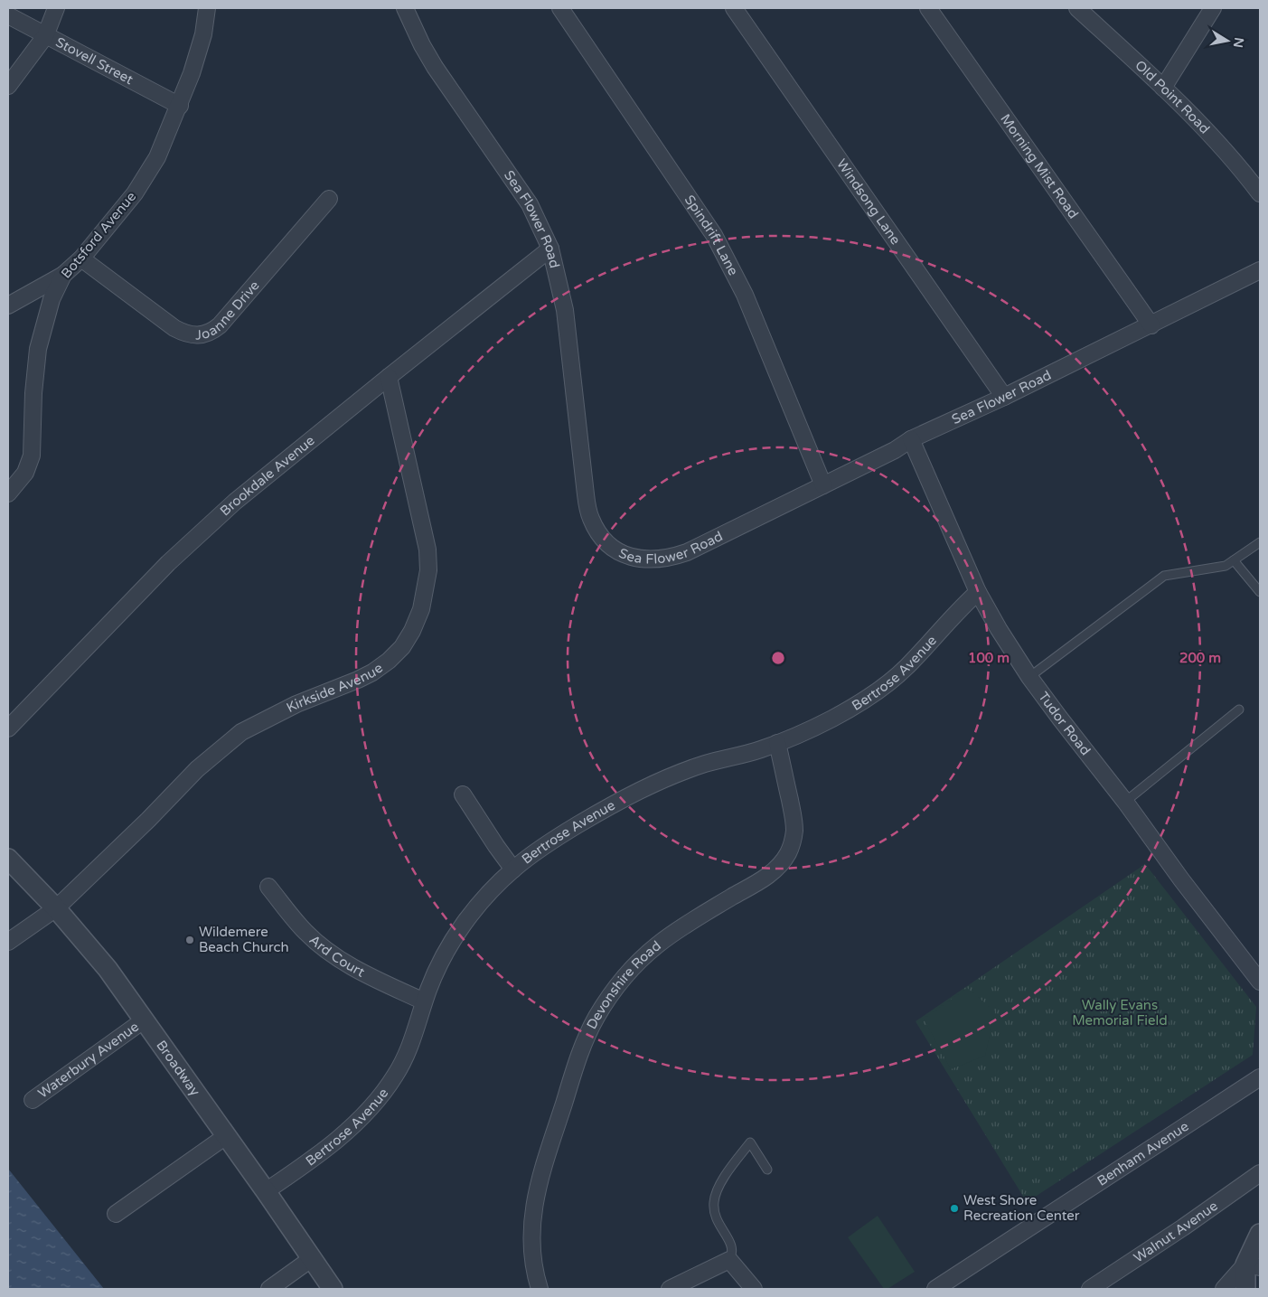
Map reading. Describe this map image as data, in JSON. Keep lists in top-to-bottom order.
{
  "streets": {
    "street": [
      "Stovell Street",
      "Old Point Road",
      "Morning Mist Road",
      "Windsong Lane",
      "Sea Flower Road",
      "Botsford Avenue",
      "Spindrift Lane",
      "Joanne Drive",
      "Brookdale Avenue",
      "Bertrose Avenue",
      "Kirkside Avenue",
      "Tudor Road",
      "Ard Court",
      "Devonshire Road",
      "Waterbury Avenue",
      "Broadway",
      "Benham Avenue",
      "Walnut Avenue"
    ]
  },
  "crossings": [
    ["Stovell Street", "Botsford Avenue"],
    ["Morning Mist Road", "Sea Flower Road"],
    ["Windsong Lane", "Sea Flower Road"],
    ["Sea Flower Road", "Spindrift Lane"],
    ["Sea Flower Road", "Brookdale Avenue"],
    ["Sea Flower Road", "Tudor Road"],
    ["Botsford Avenue", "Joanne Drive"],
    ["Brookdale Avenue", "Kirkside Avenue"],
    ["Bertrose Avenue", "Tudor Road"],
    ["Bertrose Avenue", "Ard Court"],
    ["Bertrose Avenue", "Devonshire Road"],
    ["Bertrose Avenue", "Broadway"],
    ["Kirkside Avenue", "Broadway"],
    ["Waterbury Avenue", "Broadway"]
  ],
  "parks": ["Wally Evans Memorial Field"],
  "places": ["Wildemere Beach Church", "West Shore Recreation Center"],
  "north": "right",
  "rings": ["100 m", "200 m"]
}
